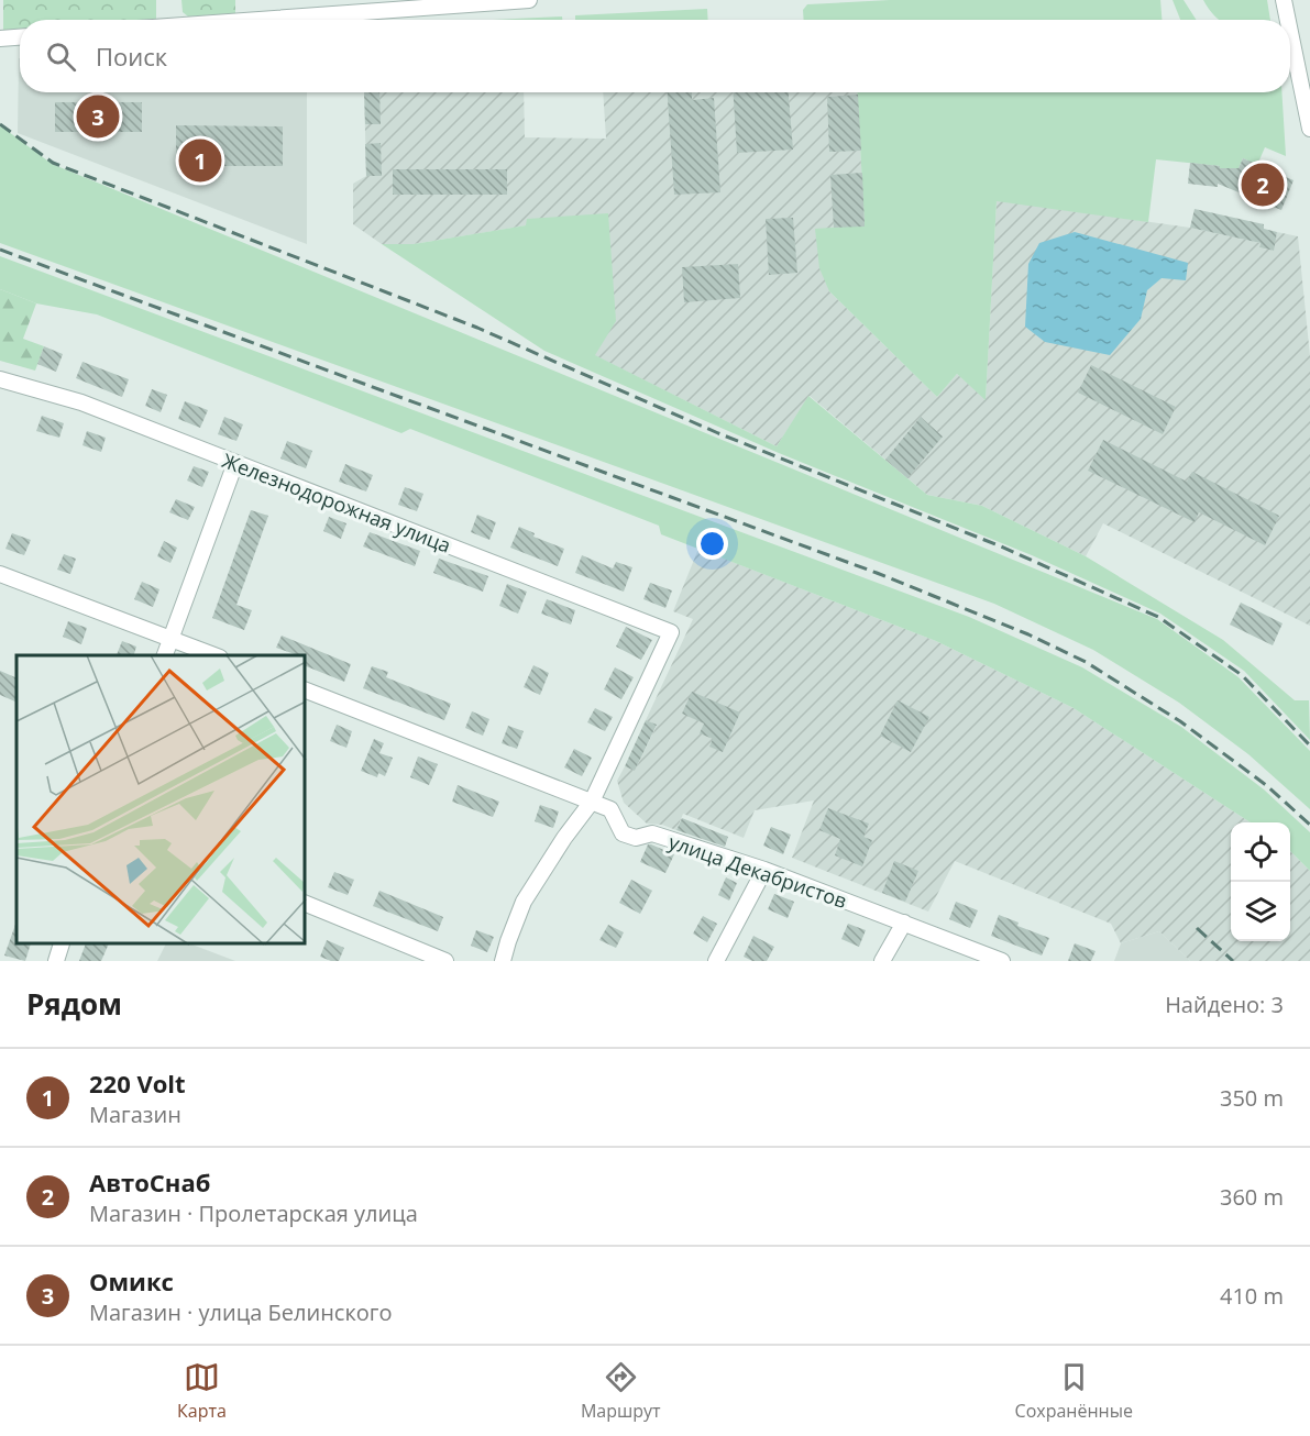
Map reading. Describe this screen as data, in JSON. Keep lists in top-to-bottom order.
{
  "streets": {
    "street": ["Железнодорожная улица", "улица Декабристов"]
  },
  "crossings": [
    ["Железнодорожная улица", "улица Декабристов"]
  ],
  "page": {
    "search": "Поиск",
    "pins": ["3", "1", "2"],
    "heading": ["Рядом", "Найдено: 3"],
    "list": [
      {
        "mark": "1",
        "name": "220 Volt",
        "note": "Магазин",
        "value": "350 m"
      },
      {
        "mark": "2",
        "name": "АвтоСнаб",
        "note": "Магазин · Пролетарская улица",
        "value": "360 m"
      },
      {
        "mark": "3",
        "name": "Омикс",
        "note": "Магазин · улица Белинского",
        "value": "410 m"
      }
    ],
    "nav": ["Карта", "Маршрут", "Сохранённые"]
  }
}
